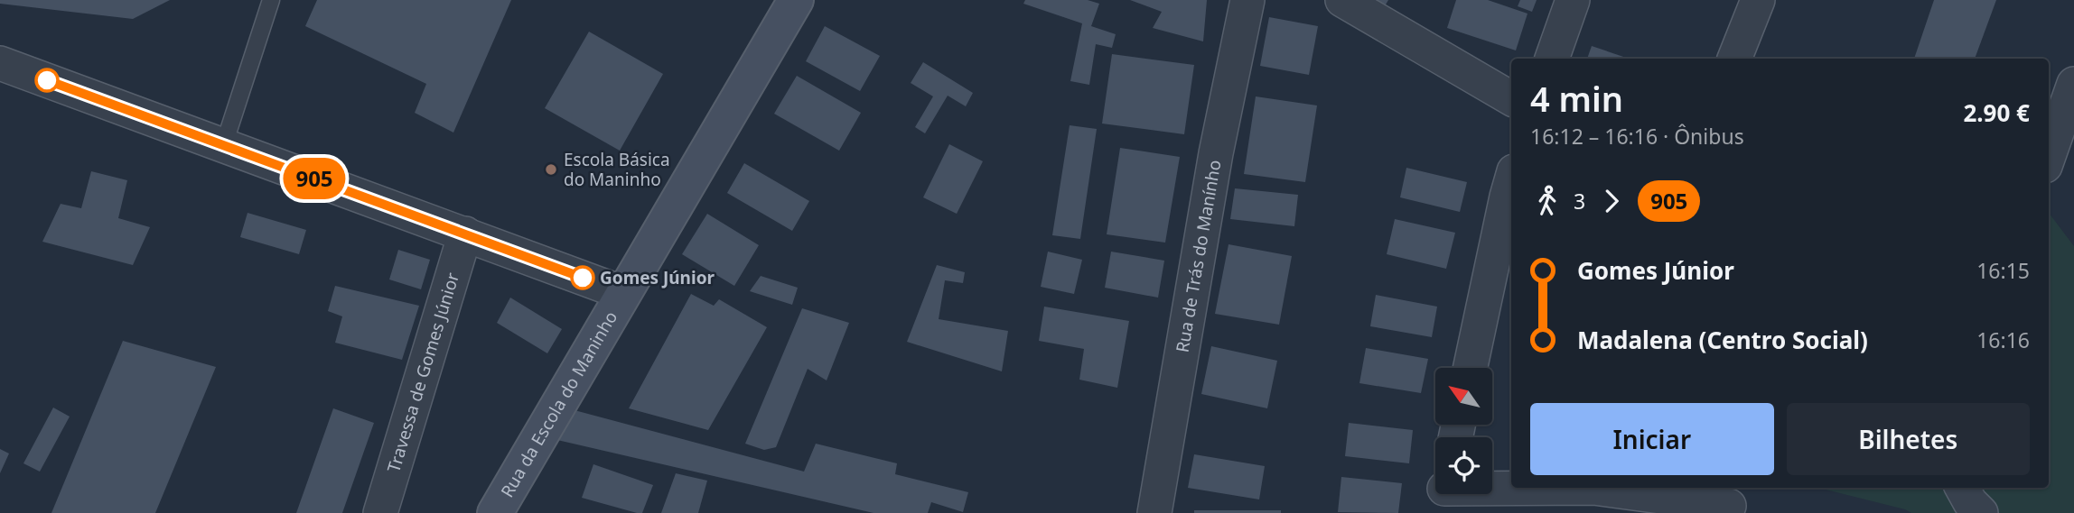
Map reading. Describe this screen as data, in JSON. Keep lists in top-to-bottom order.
{
  "streets": {
    "main road": ["Rua da Escola do Maninho"],
    "street": ["Rua de Trás do Manínho", "Travessa de Gomes Júnior"]
  },
  "places": ["Escola Básica do Maninho", "Gomes Júnior"],
  "lines": ["bus line 905"],
  "north": "top left",
  "page": {
    "on_map": "905",
    "heading": ["4 min", "16:12 – 16:16 · Ônibus", "2.90 €"],
    "legs": ["3", "905"],
    "list": [
      {
        "name": "Gomes Júnior",
        "value": "16:15"
      },
      {
        "name": "Madalena (Centro Social)",
        "value": "16:16"
      }
    ],
    "buttons": ["Iniciar", "Bilhetes"]
  }
}
